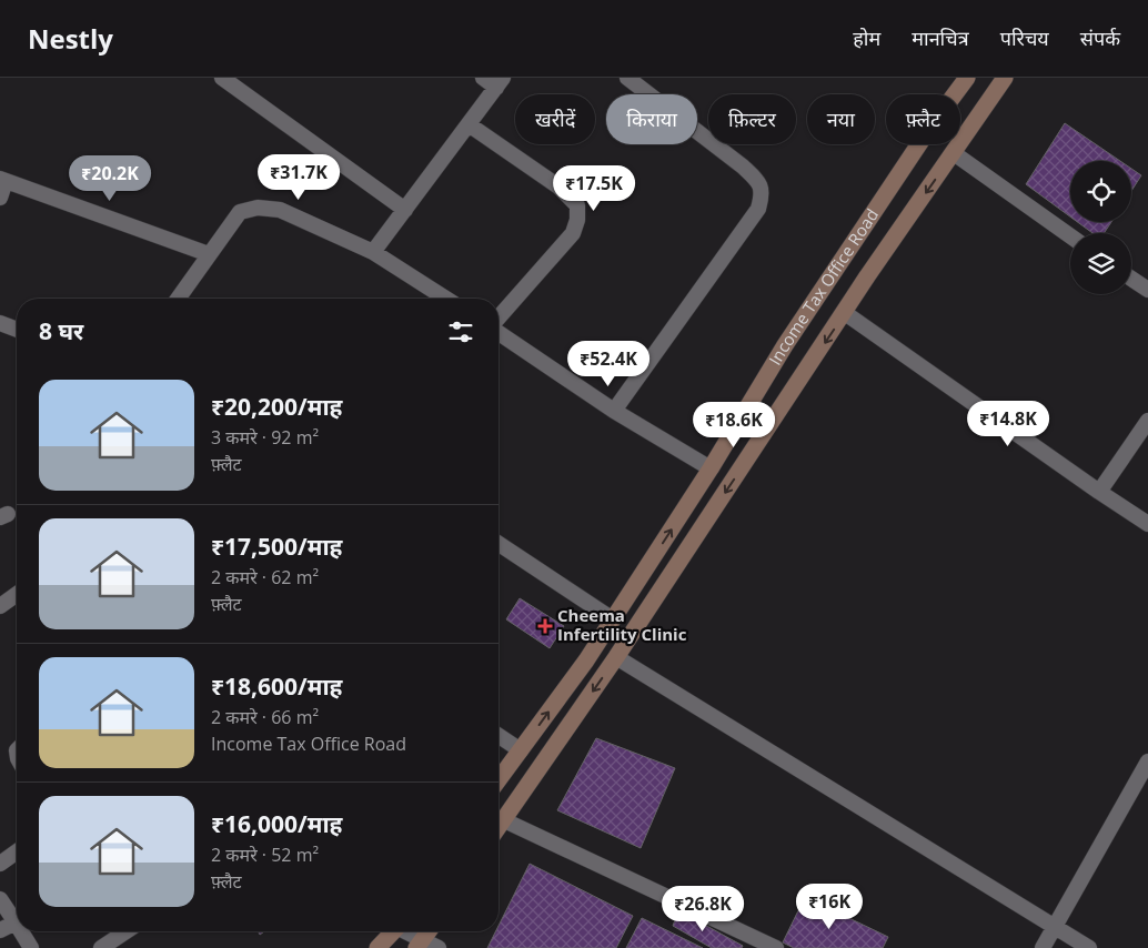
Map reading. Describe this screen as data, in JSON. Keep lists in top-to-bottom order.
{
  "streets": {
    "main road": ["Income Tax Office Road"]
  },
  "places": {
    "health": ["Cheema Infertility Clinic"]
  },
  "page": {
    "header": "Nestly",
    "nav": [
      "होम",
      "मानचित्र",
      "परिचय",
      "संपर्क"
    ],
    "chip": [
      "खरीदें",
      "किराया",
      "फ़िल्टर",
      "नया",
      "फ़्लैट"
    ],
    "price": [
      "₹31.7K",
      "₹20.2K",
      "₹17.5K",
      "₹52.4K",
      "₹14.8K",
      "₹18.6K",
      "₹16K",
      "₹26.8K"
    ],
    "heading": "8 घर",
    "list": [
      {
        "name": "₹20,200/माह",
        "note": "3 कमरे · 92 m² · फ़्लैट"
      },
      {
        "name": "₹17,500/माह",
        "note": "2 कमरे · 62 m² · फ़्लैट"
      },
      {
        "name": "₹18,600/माह",
        "note": "2 कमरे · 66 m² · Income Tax Office Road"
      },
      {
        "name": "₹16,000/माह",
        "note": "2 कमरे · 52 m² · फ़्लैट"
      }
    ]
  }
}
